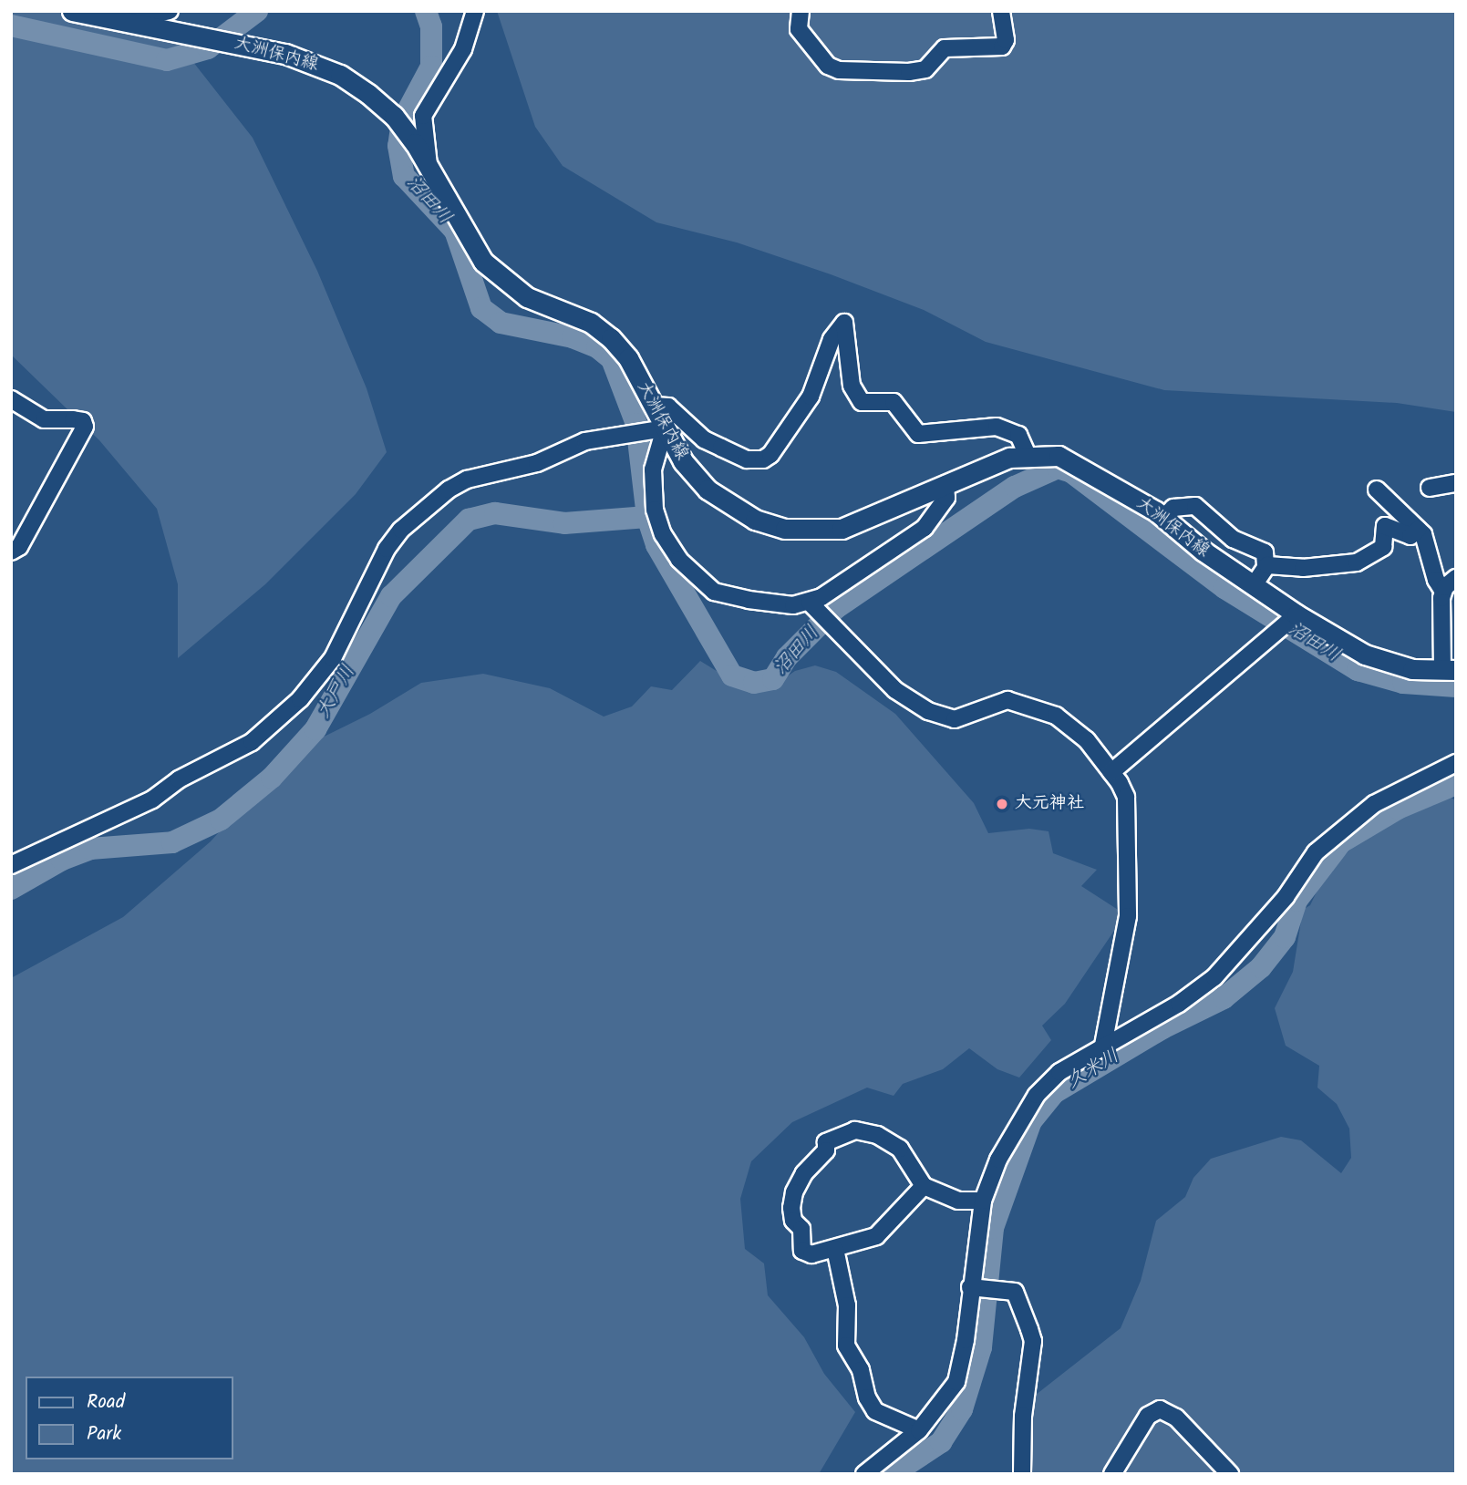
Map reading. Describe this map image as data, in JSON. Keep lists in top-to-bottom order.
{
  "streets": {
    "main road": ["大洲保内線"]
  },
  "water": ["沼田川", "大戸川", "久米川"],
  "places": ["大元神社"],
  "legend": ["Road", "Park"]
}
